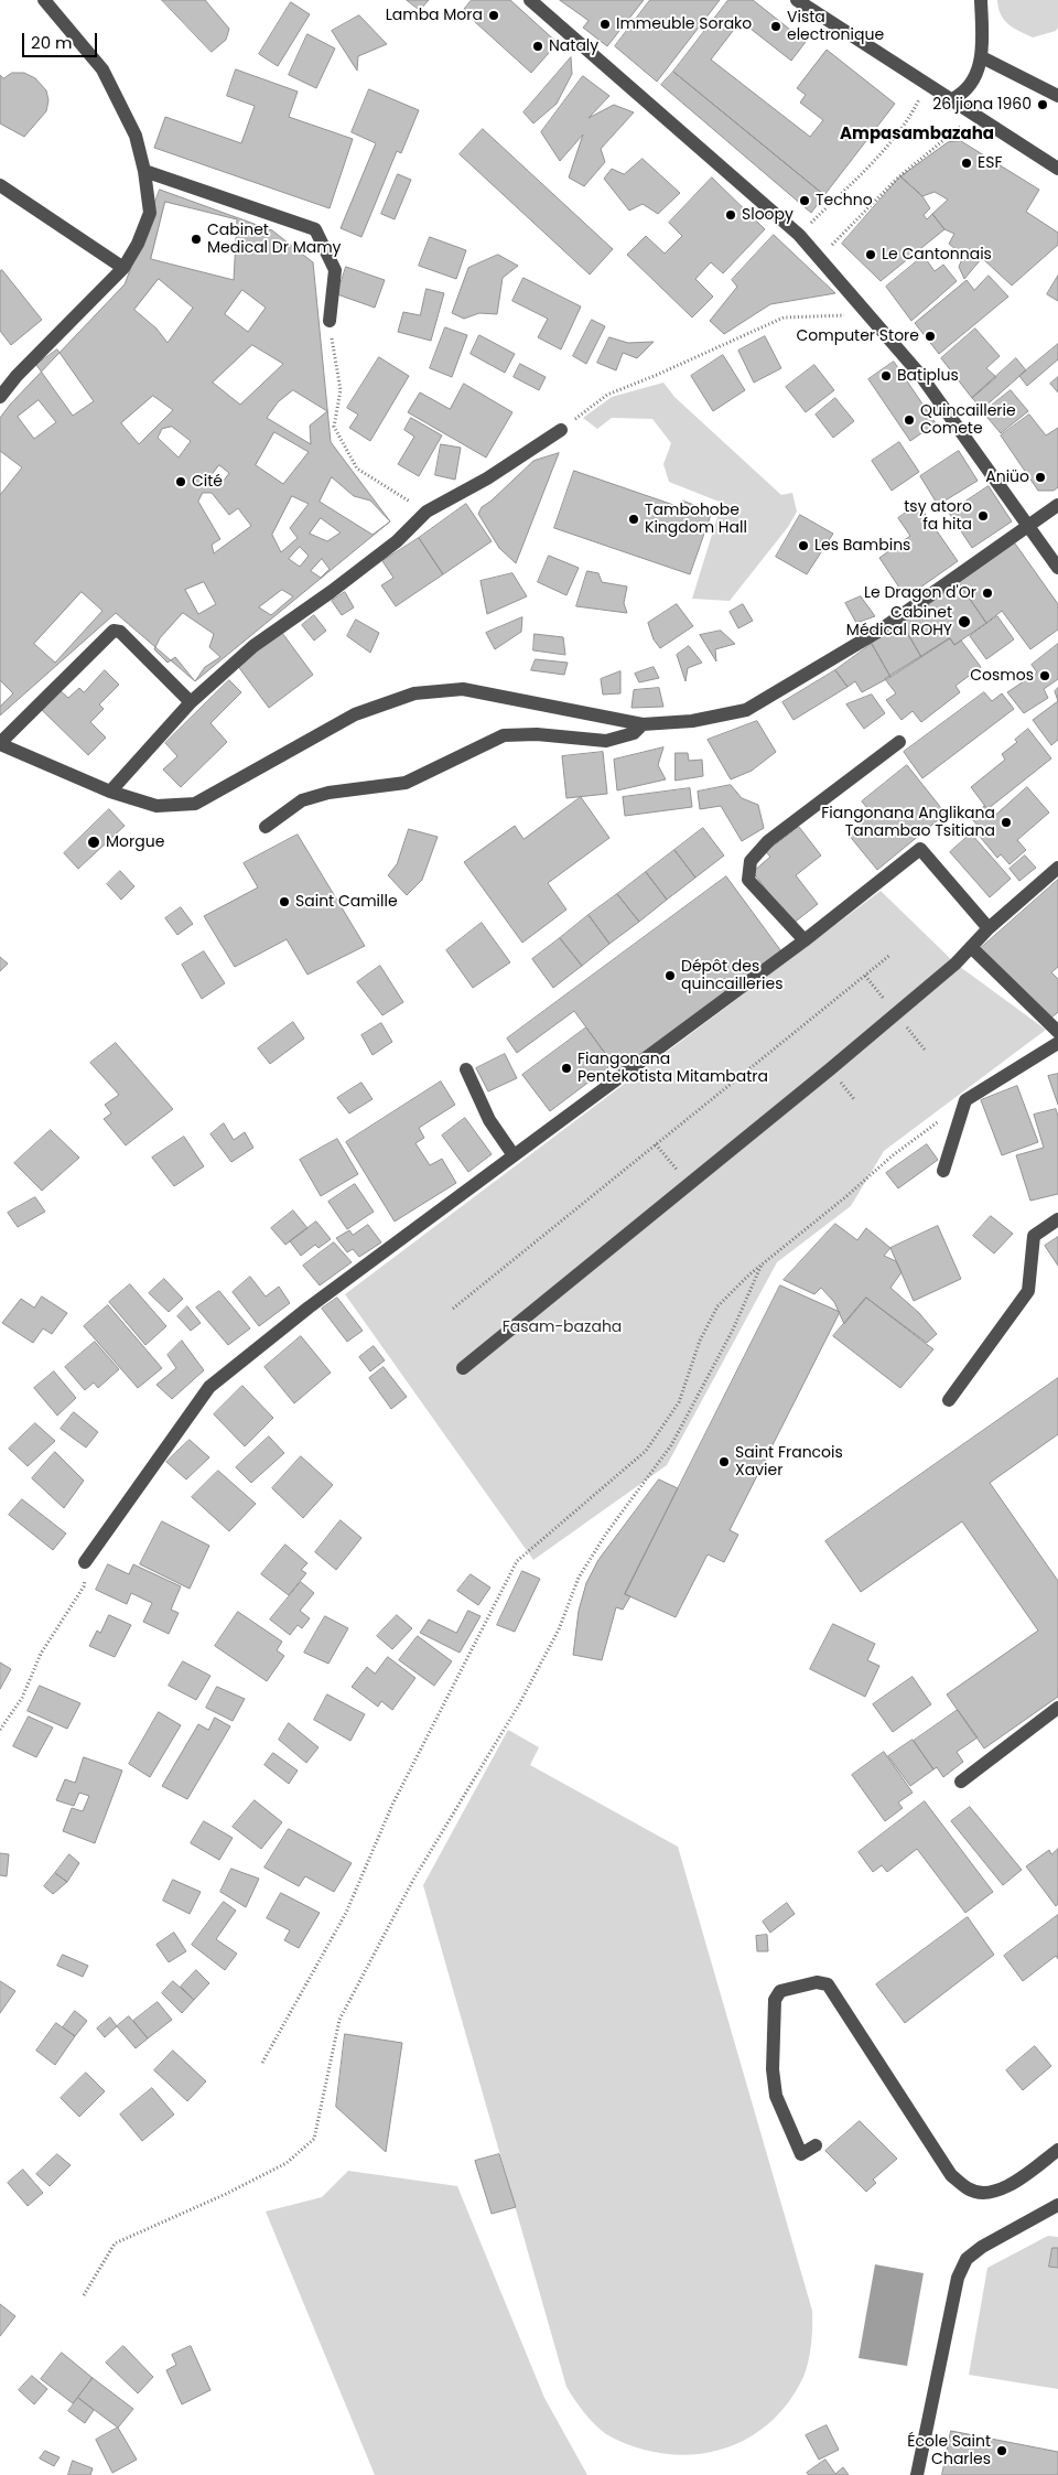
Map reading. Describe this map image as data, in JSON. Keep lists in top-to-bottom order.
{
  "districts": ["Ampasambazaha"],
  "parks": ["Fasam-bazaha"],
  "places": [
    "Lamba Mora",
    "Immeuble Sorako",
    "Vista electronique",
    "Nataly",
    "26 jiona 1960",
    "ESF",
    "Techno",
    "Sloopy",
    "Cabinet Medical Dr Mamy",
    "Le Cantonnais",
    "Computer Store",
    "Batiplus",
    "Quincaillerie Comete",
    "Aniüo",
    "Cité",
    "tsy atoro fa hita",
    "Tambohobe Kingdom Hall",
    "Les Bambins",
    "Le Dragon d'Or",
    "Cabinet Médical ROHY",
    "Cosmos",
    "Fiangonana Anglikana Tanambao Tsitiana",
    "Morgue",
    "Saint Camille",
    "Dépôt des quincailleries",
    "Fiangonana Pentekotista Mitambatra",
    "Saint Francois Xavier",
    "École Saint Charles"
  ],
  "scale_bar": "20 m"
}
